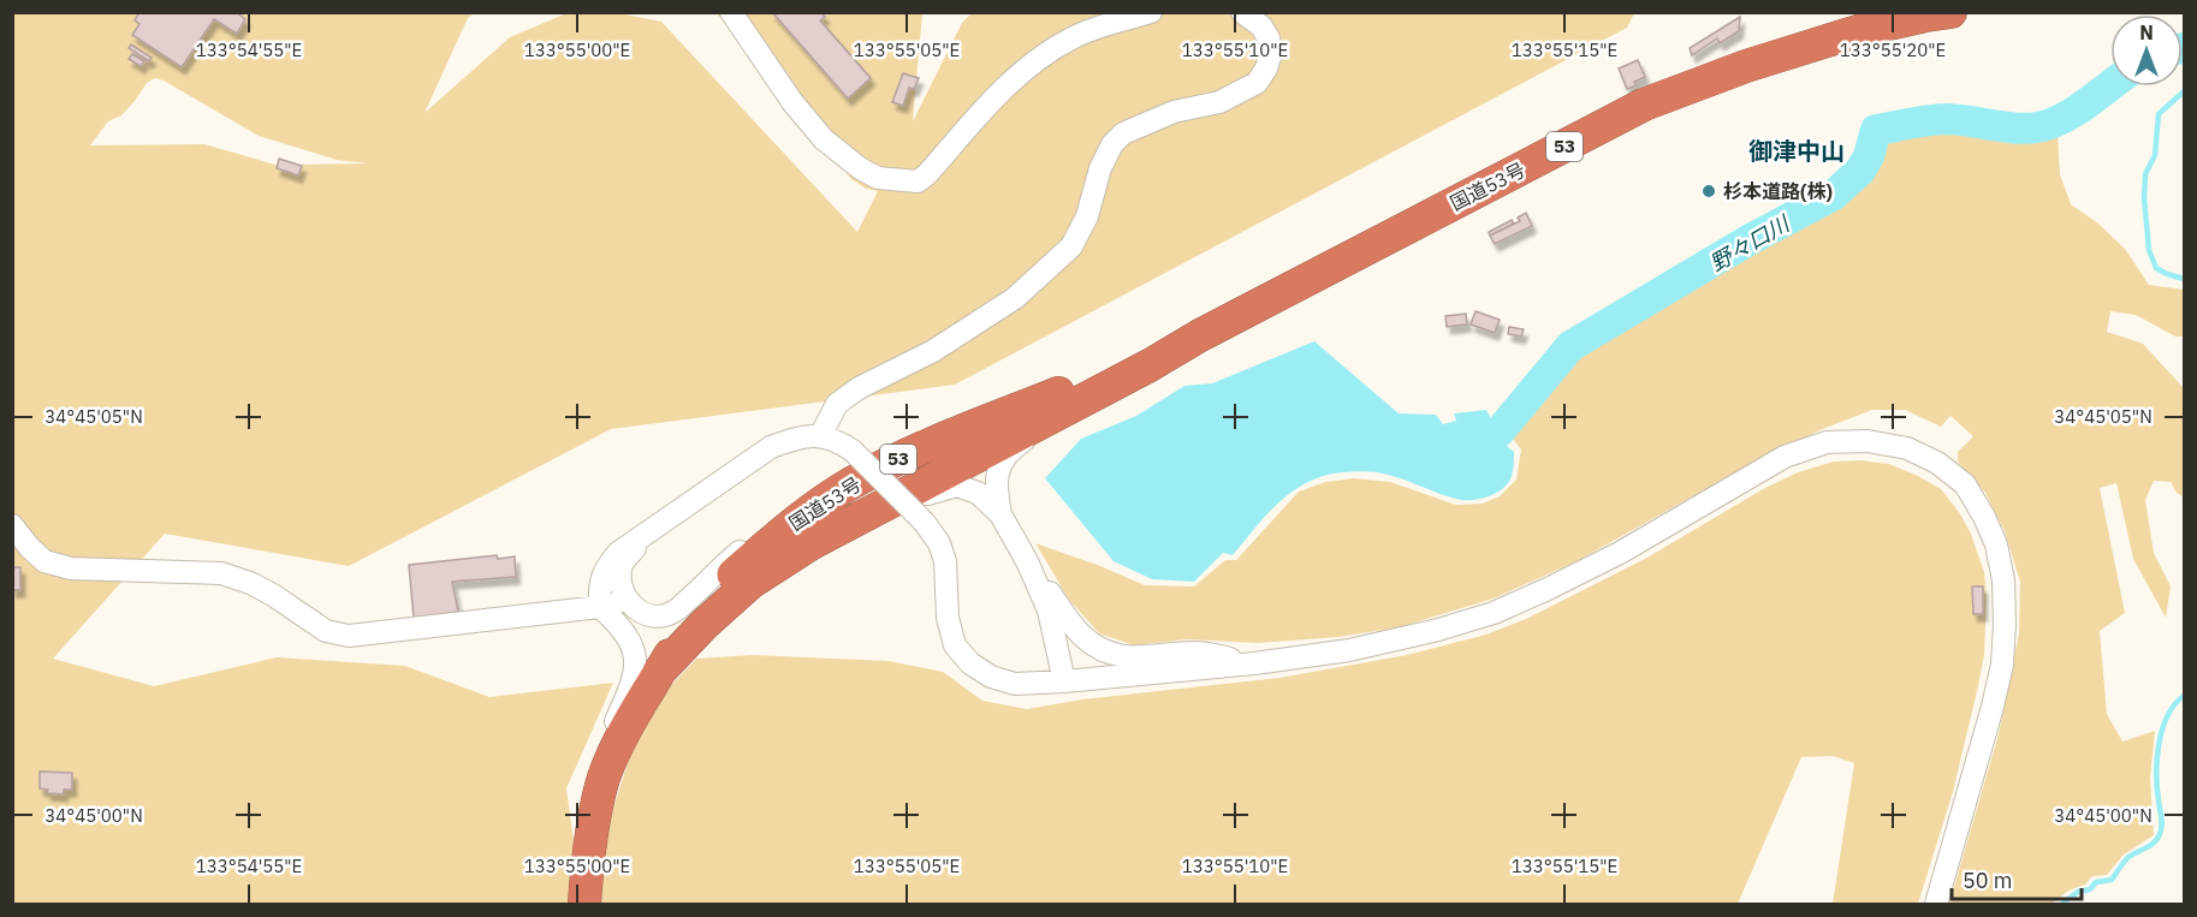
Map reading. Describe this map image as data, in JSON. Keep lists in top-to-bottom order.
{
  "streets": {
    "highway": ["53", "国道53号"]
  },
  "districts": ["御津中山"],
  "water": ["野々口川"],
  "places": ["杉本道路(株)"],
  "scale_bar": "50 m",
  "north": "top",
  "coordinates": [
    "133°54'55\"E",
    "133°55'00\"E",
    "133°55'05\"E",
    "133°55'10\"E",
    "133°55'15\"E",
    "133°55'20\"E",
    "34°45'05\"N",
    "34°45'00\"N"
  ]
}
